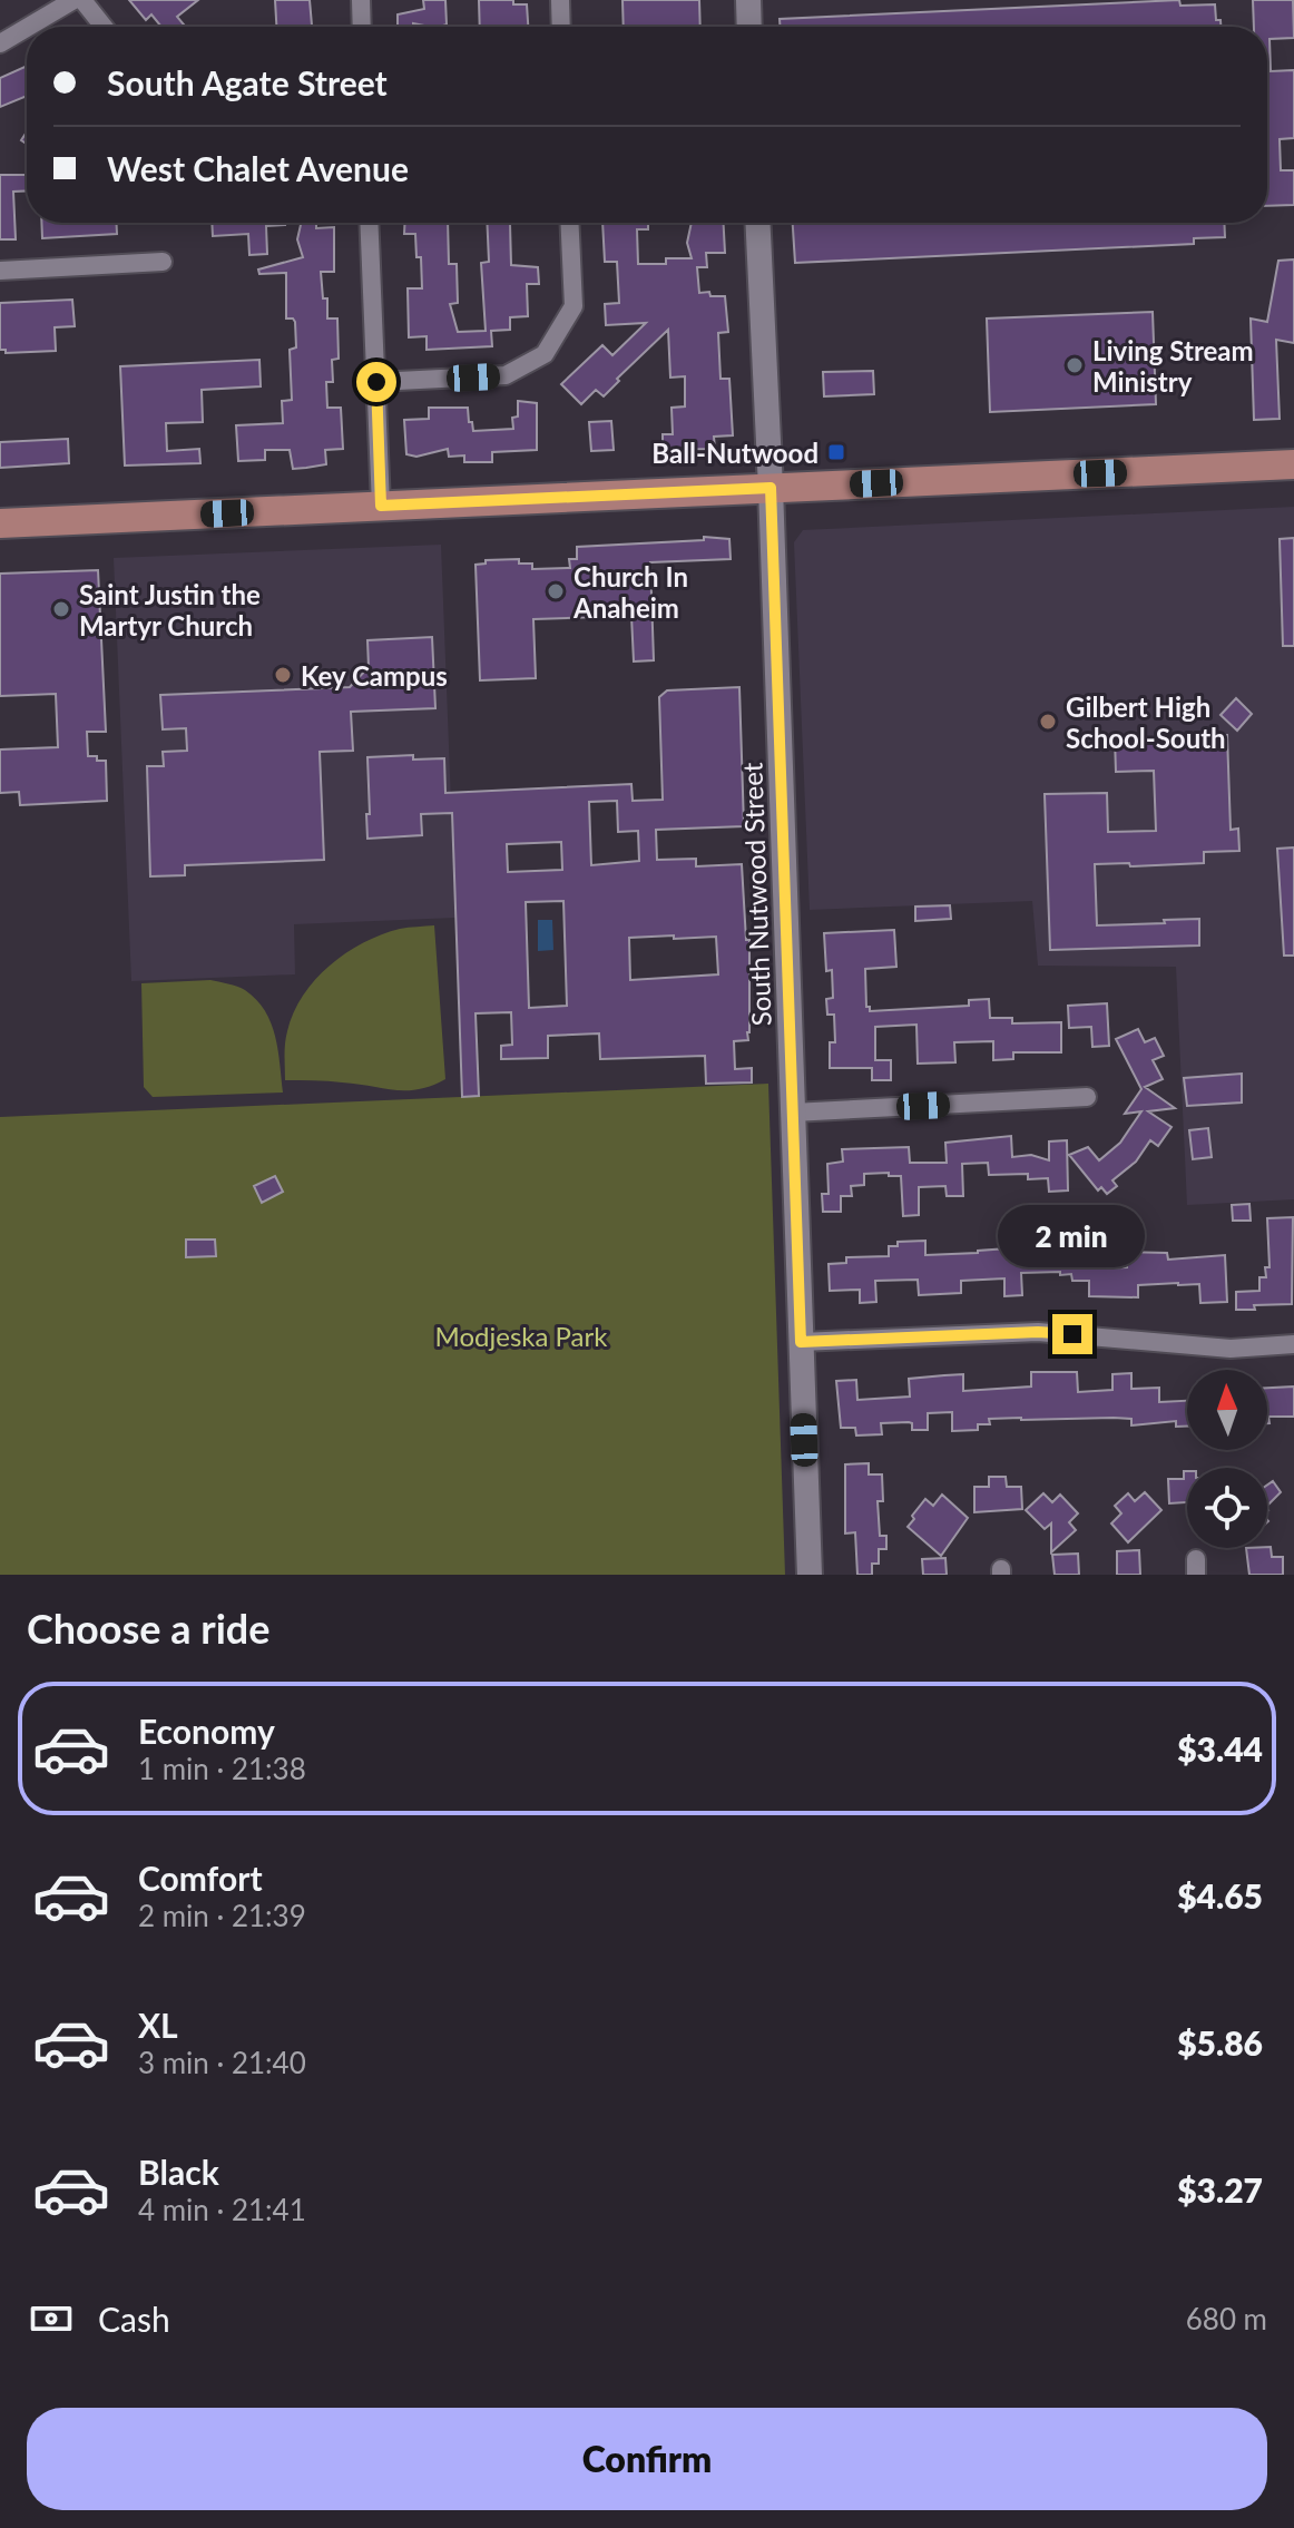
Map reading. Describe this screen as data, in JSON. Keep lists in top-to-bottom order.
{
  "streets": {
    "street": ["South Nutwood Street"]
  },
  "parks": ["Modjeska Park"],
  "places": {
    "other": [
      "Living Stream Ministry",
      "Church In Anaheim",
      "Saint Justin the Martyr Church",
      "Key Campus",
      "Gilbert High School-South"
    ],
    "transit": ["Ball-Nutwood"]
  },
  "north": "top",
  "page": {
    "banner": ["South Agate Street", "West Chalet Avenue"],
    "bubble": "2 min",
    "heading": "Choose a ride",
    "list": [
      {
        "name": "Economy",
        "note": "1 min · 21:38",
        "value": "$3.44"
      },
      {
        "name": "Comfort",
        "note": "2 min · 21:39",
        "value": "$4.65"
      },
      {
        "name": "XL",
        "note": "3 min · 21:40",
        "value": "$5.86"
      },
      {
        "name": "Black",
        "note": "4 min · 21:41",
        "value": "$3.27"
      }
    ],
    "pay": ["Cash", "680 m"],
    "buttons": "Confirm"
  }
}
